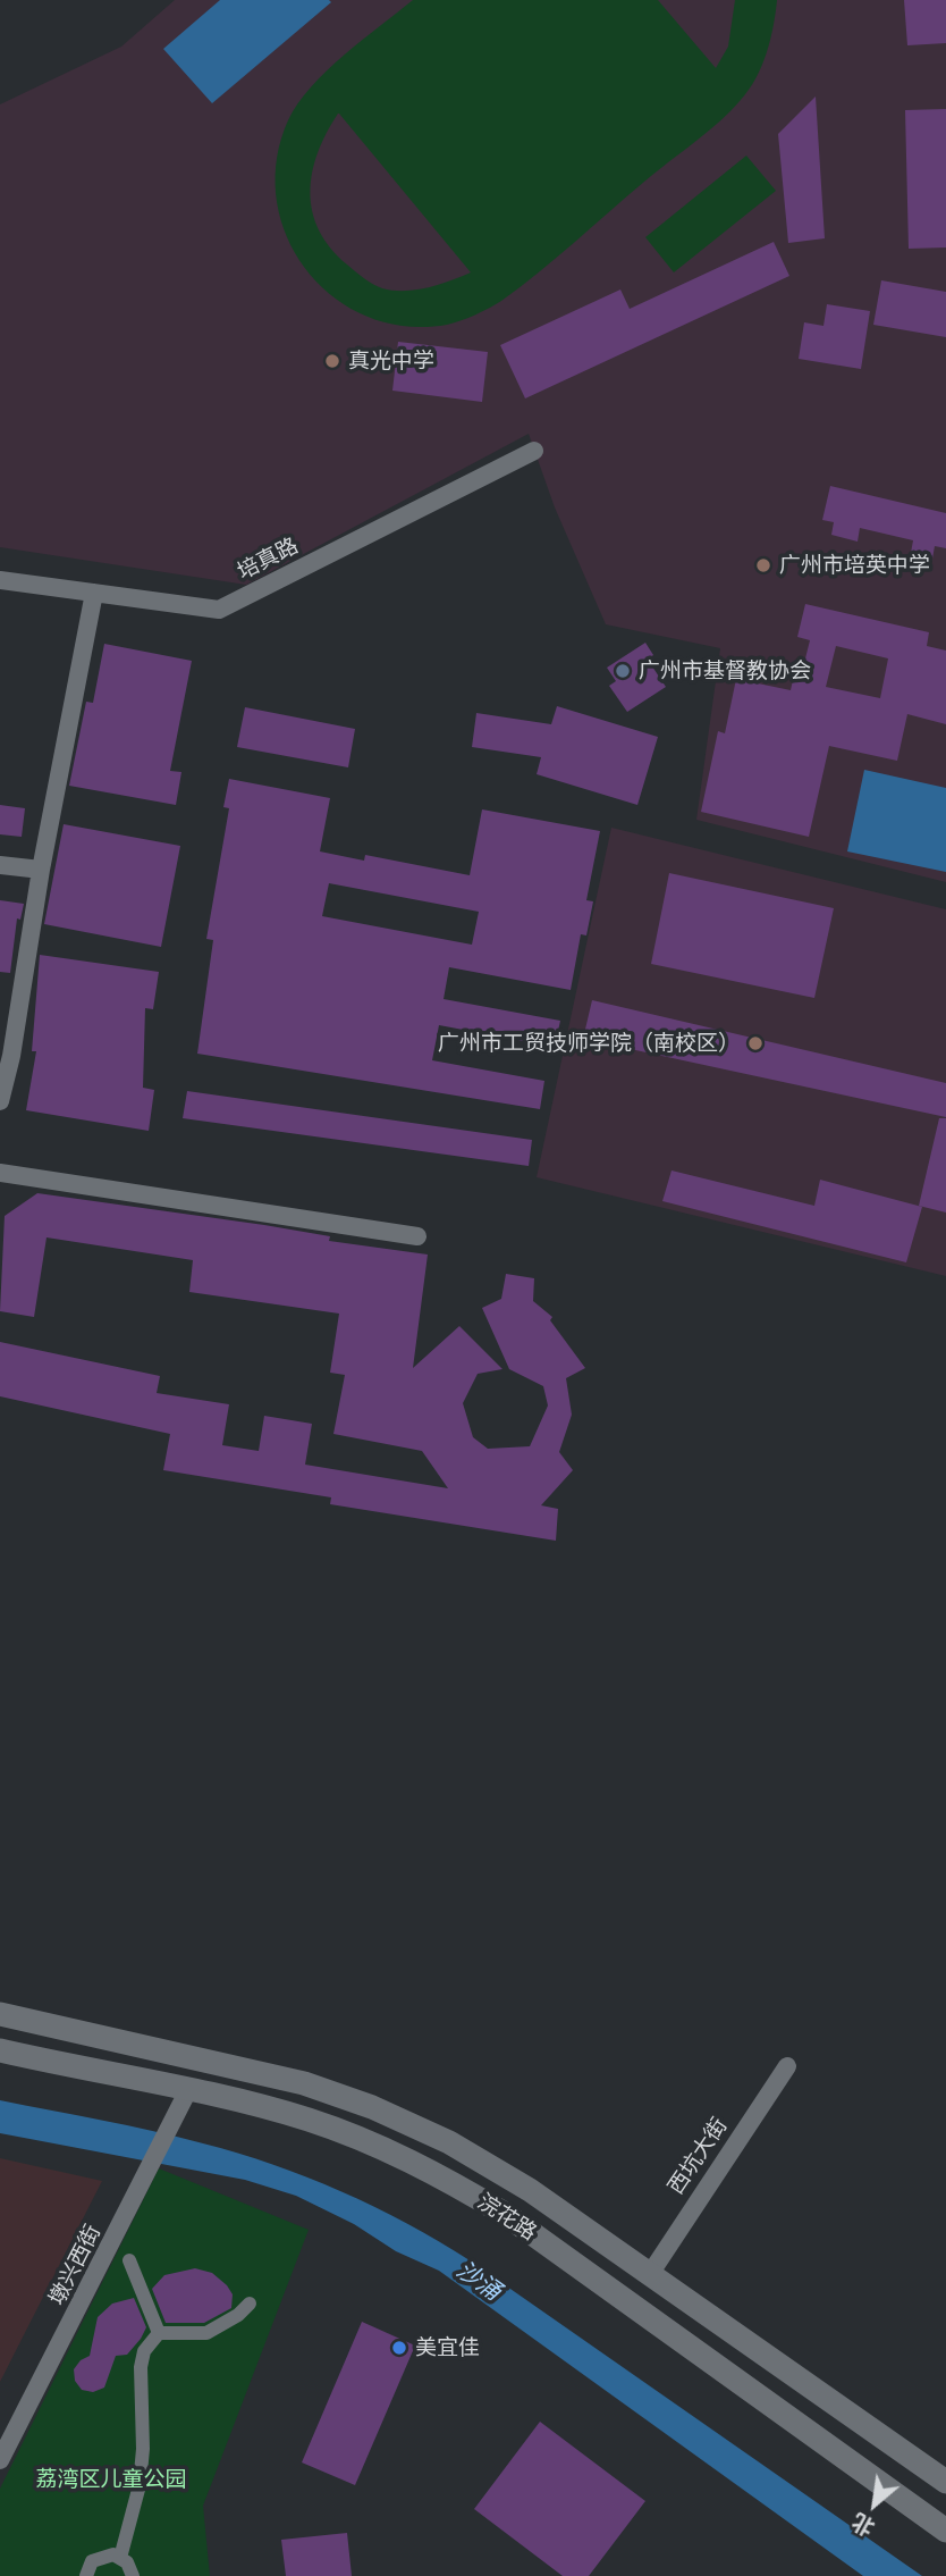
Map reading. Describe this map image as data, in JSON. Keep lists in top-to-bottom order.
{
  "streets": {
    "main road": ["浣花路"],
    "street": ["培真路", "西坑大街", "墩兴西街"]
  },
  "crossings": [
    ["西坑大街", "浣花路"],
    ["浣花路", "墩兴西街"]
  ],
  "water": ["沙涌"],
  "parks": ["荔湾区儿童公园"],
  "places": [
    "真光中学",
    "广州市培英中学",
    "广州市基督教协会",
    "广州市工贸技师学院（南校区）",
    "美宜佳"
  ],
  "north": "bottom left"
}
